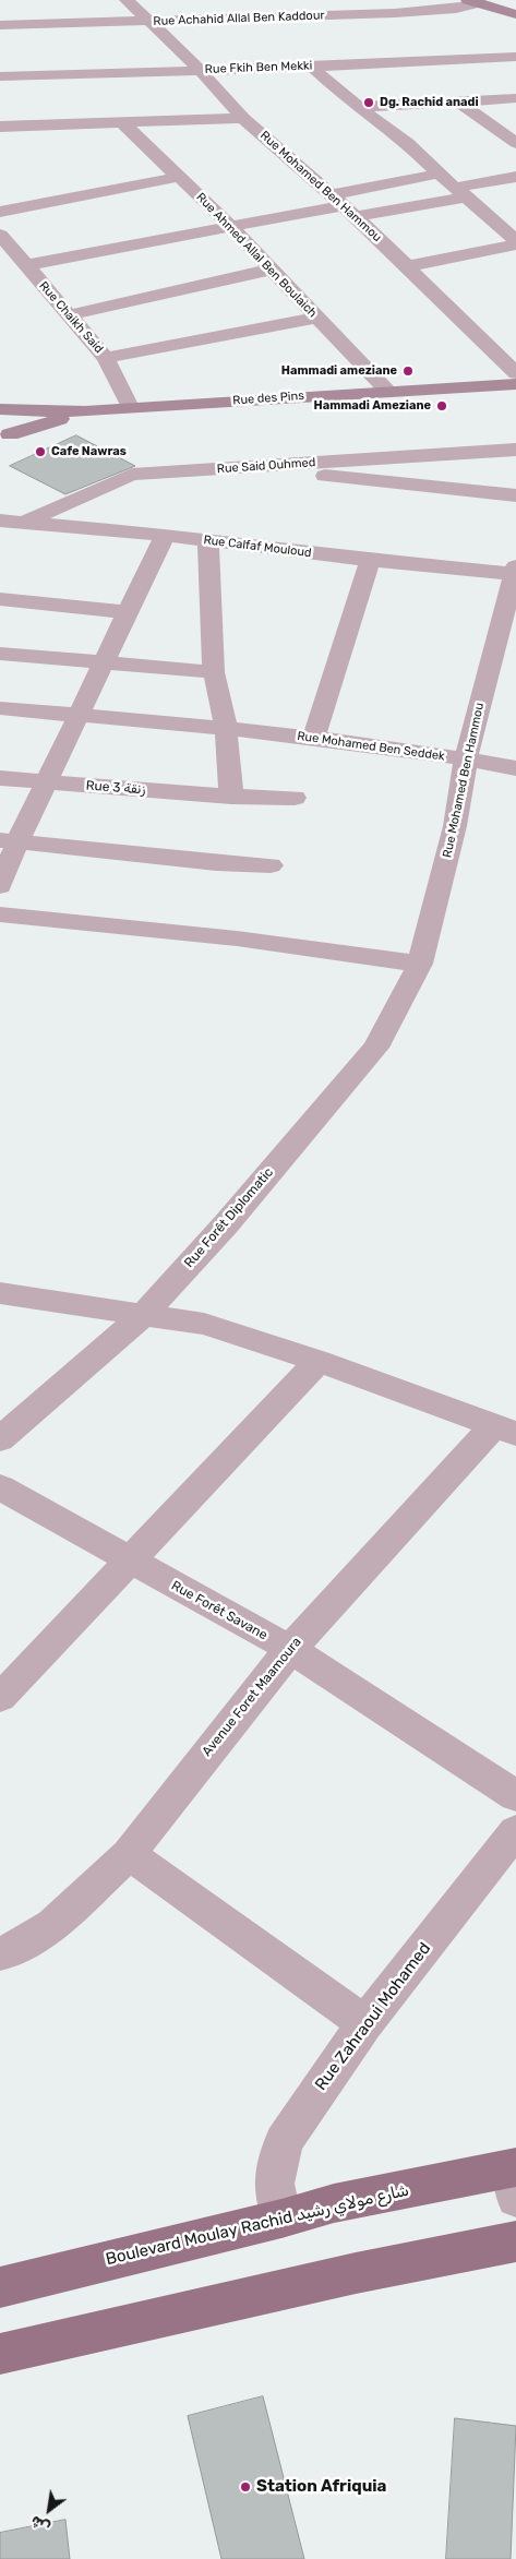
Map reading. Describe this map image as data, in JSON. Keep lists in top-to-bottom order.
{
  "streets": {
    "main road": ["Boulevard Moulay Rachid شارع مولاي رشيد"],
    "street": [
      "Rue Achahid Allal Ben Kaddour",
      "Rue Fkih Ben Mekki",
      "Rue Mohamed Ben Hammou",
      "Rue Ahmed Allal Ben Boulaich",
      "Rue Chaikh Said",
      "Rue des Pins",
      "Rue Said Ouhmed",
      "Rue Calfaf Mouloud",
      "Rue Mohamed Ben Seddek",
      "Rue 3 زنقة",
      "Rue Forêt Diplomatic",
      "Rue Forêt Savane",
      "Avenue Foret Maamoura",
      "Rue Zahraoui Mohamed"
    ]
  },
  "crossings": [
    ["Rue Achahid Allal Ben Kaddour", "Rue Mohamed Ben Hammou"],
    ["Rue Fkih Ben Mekki", "Rue Mohamed Ben Hammou"],
    ["Rue Mohamed Ben Hammou", "Rue Calfaf Mouloud"],
    ["Rue Mohamed Ben Hammou", "Rue Mohamed Ben Seddek"],
    ["Rue Mohamed Ben Hammou", "Rue Forêt Diplomatic"],
    ["Rue Ahmed Allal Ben Boulaich", "Rue des Pins"],
    ["Rue Chaikh Said", "Rue des Pins"],
    ["Rue Said Ouhmed", "Rue Calfaf Mouloud"],
    ["Rue Forêt Savane", "Avenue Foret Maamoura"],
    ["Rue Zahraoui Mohamed", "Boulevard Moulay Rachid شارع مولاي رشيد"]
  ],
  "places": [
    "Dg. Rachid anadi",
    "Hammadi ameziane",
    "Hammadi Ameziane",
    "Cafe Nawras",
    "Station Afriquia"
  ],
  "north": "bottom left"
}
